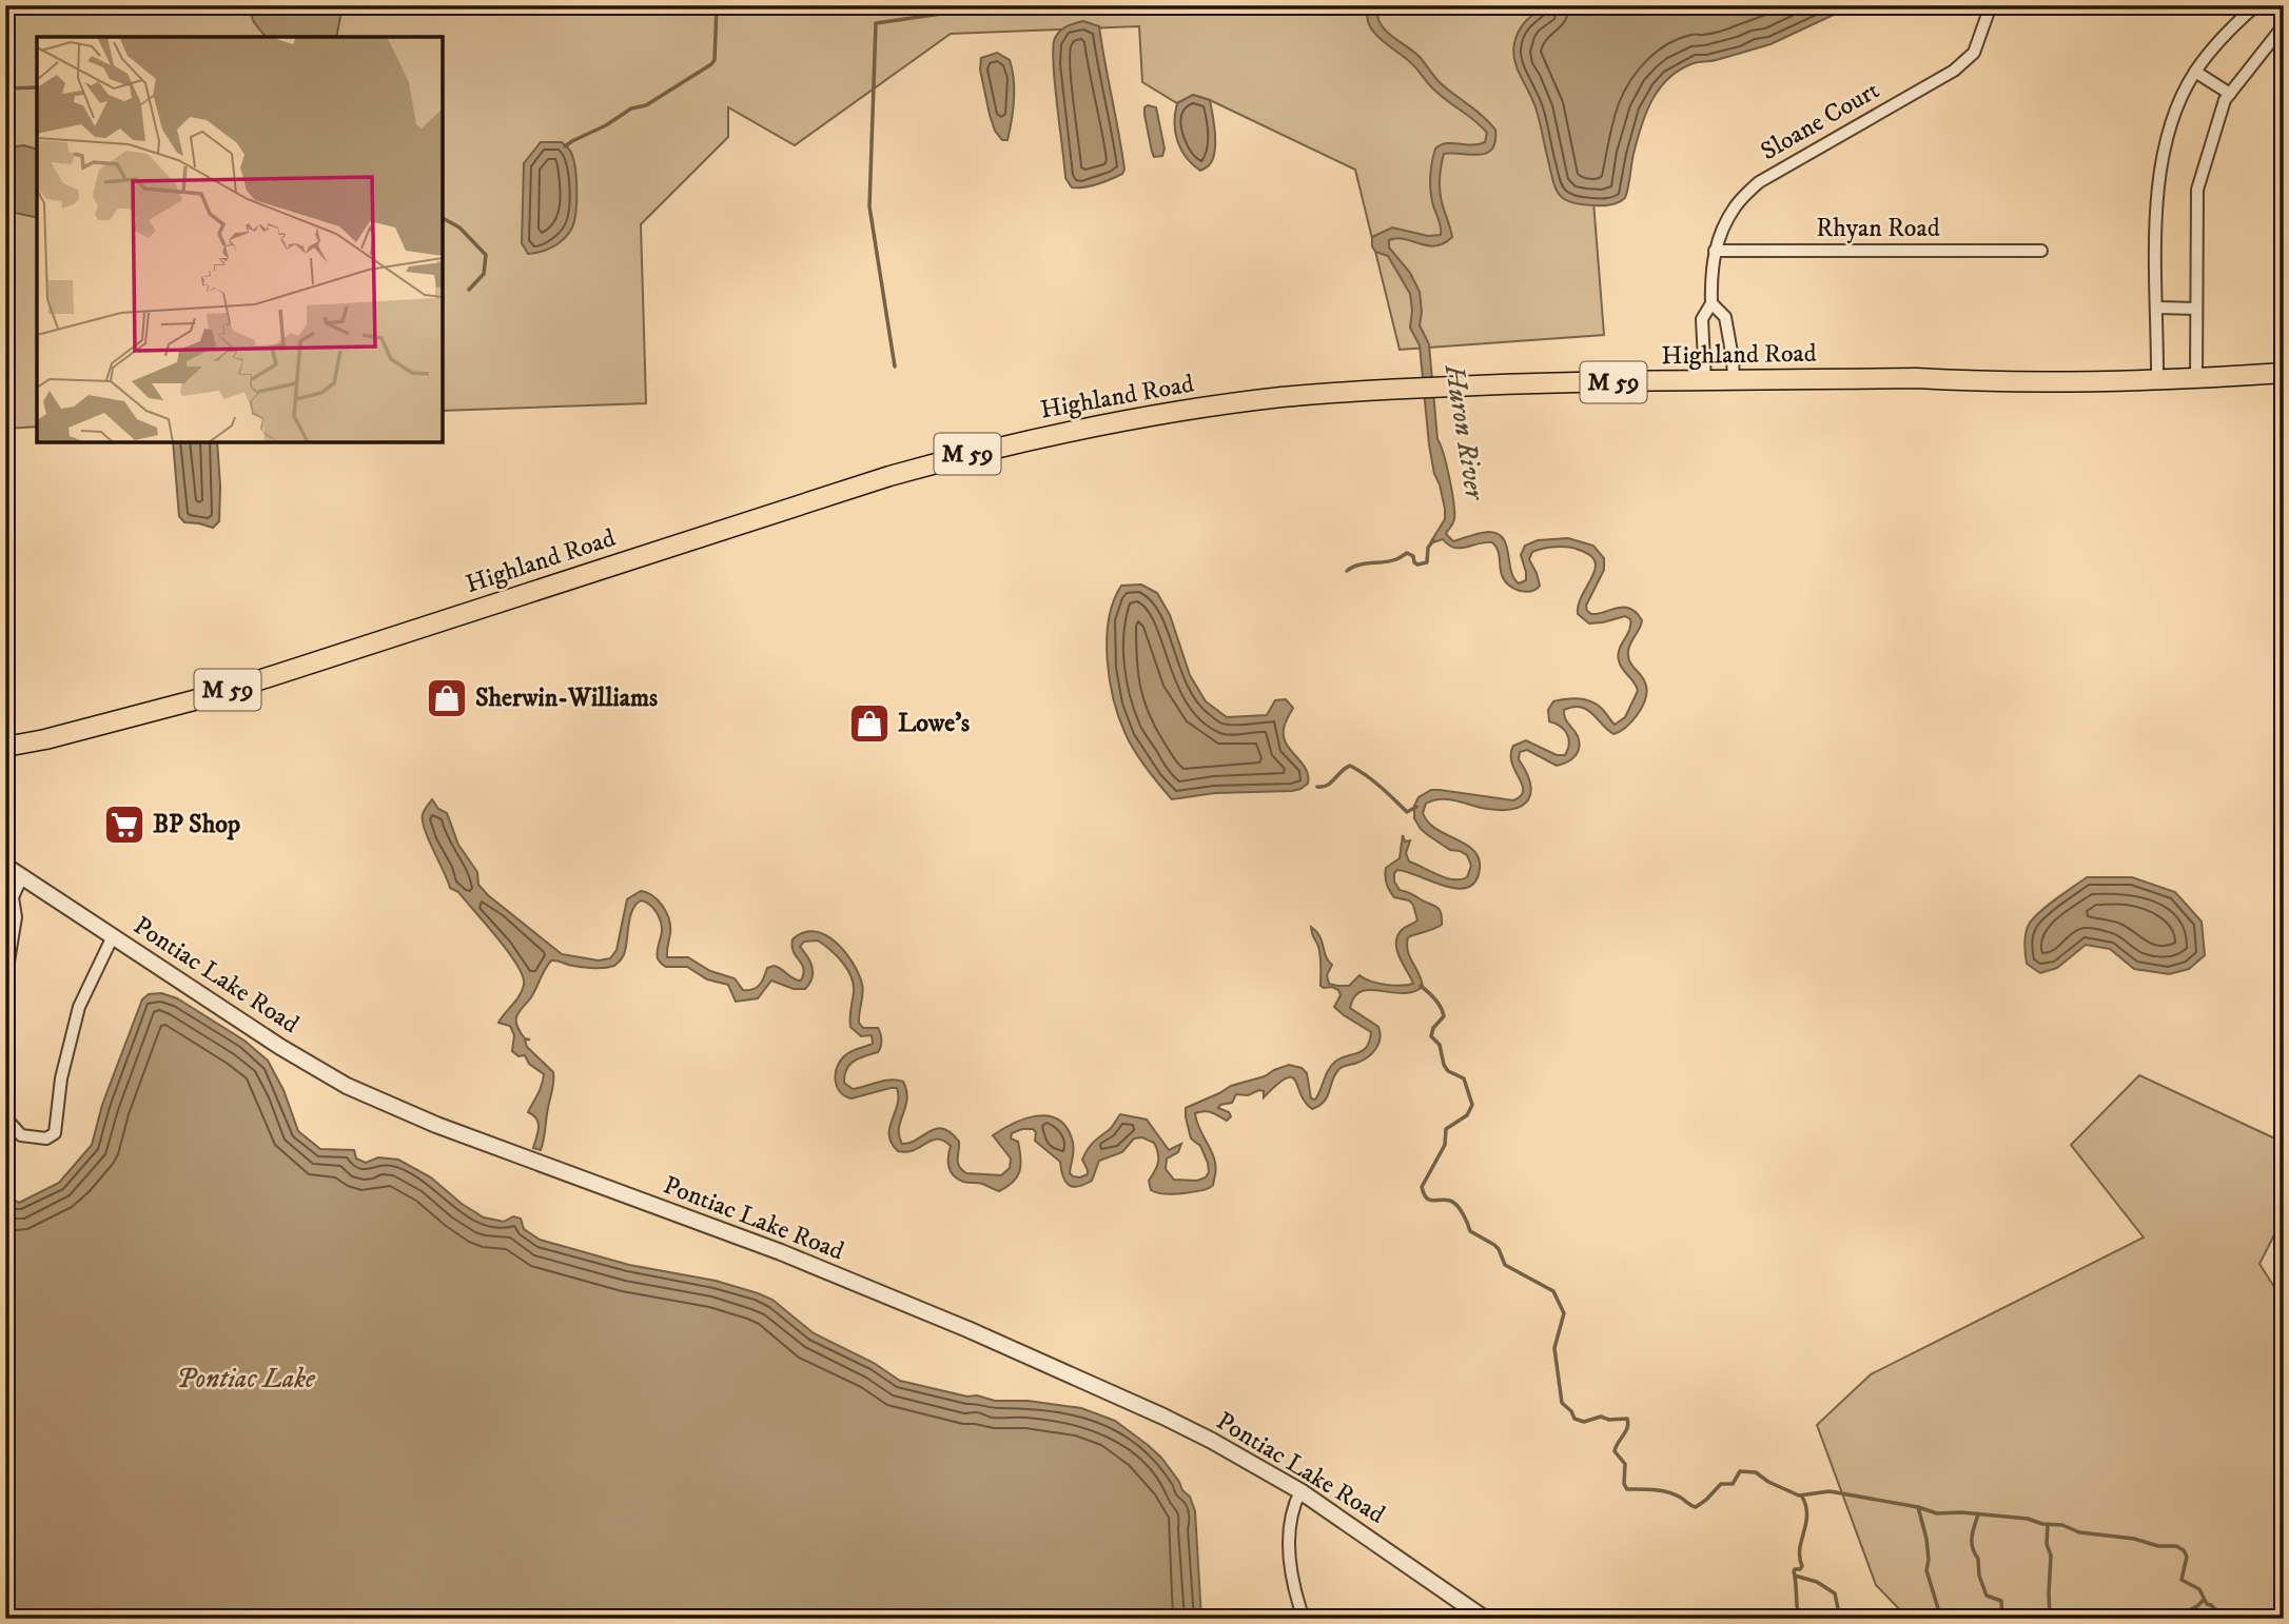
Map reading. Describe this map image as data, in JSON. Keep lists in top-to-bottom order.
{
  "streets": {
    "highway": ["Highland Road", "M 59"],
    "street": ["Sloane Court", "Rhyan Road", "Pontiac Lake Road"]
  },
  "crossings": [
    ["Sloane Court", "Rhyan Road"],
    ["Sloane Court", "Highland Road"]
  ],
  "water": ["Huron River", "Pontiac Lake"],
  "places": {
    "shop": ["Sherwin-Williams", "Lowe's"],
    "supermarket": ["BP Shop"]
  }
}
